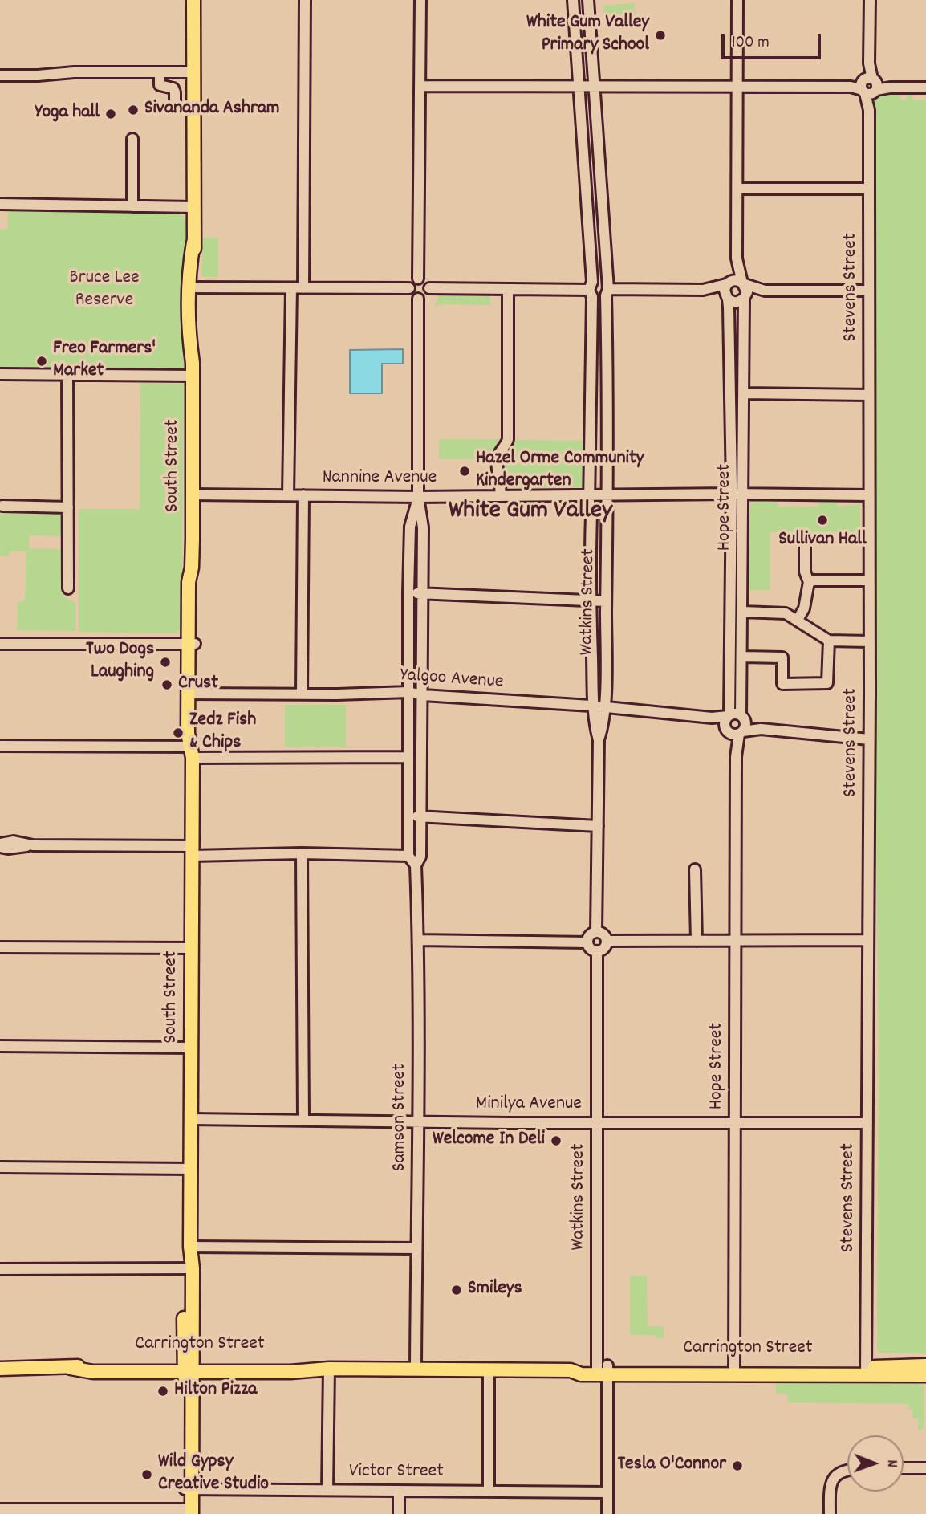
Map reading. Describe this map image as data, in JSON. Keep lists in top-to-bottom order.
{
  "streets": {
    "main road": ["South Street", "Carrington Street"],
    "street": [
      "Stevens Street",
      "Nannine Avenue",
      "Hope Street",
      "Watkins Street",
      "Yalgoo Avenue",
      "Minilya Avenue",
      "Samson Street",
      "Victor Street"
    ]
  },
  "crossings": [
    ["Stevens Street", "Nannine Avenue"],
    ["Stevens Street", "Yalgoo Avenue"],
    ["Stevens Street", "Minilya Avenue"],
    ["Stevens Street", "Carrington Street"],
    ["South Street", "Nannine Avenue"],
    ["South Street", "Yalgoo Avenue"],
    ["South Street", "Minilya Avenue"],
    ["South Street", "Carrington Street"],
    ["South Street", "Victor Street"],
    ["Nannine Avenue", "Hope Street"],
    ["Nannine Avenue", "Watkins Street"],
    ["Nannine Avenue", "Samson Street"],
    ["Hope Street", "Yalgoo Avenue"],
    ["Hope Street", "Minilya Avenue"],
    ["Hope Street", "Carrington Street"],
    ["Watkins Street", "Yalgoo Avenue"],
    ["Watkins Street", "Minilya Avenue"],
    ["Watkins Street", "Carrington Street"],
    ["Watkins Street", "Victor Street"],
    ["Yalgoo Avenue", "Samson Street"],
    ["Minilya Avenue", "Samson Street"],
    ["Samson Street", "Carrington Street"]
  ],
  "districts": ["White Gum Valley"],
  "parks": ["Bruce Lee Reserve"],
  "places": [
    "White Gum Valley Primary School",
    "Sivananda Ashram",
    "Yoga hall",
    "Freo Farmers' Market",
    "Hazel Orme Community Kindergarten",
    "Sullivan Hall",
    "Two Dogs Laughing",
    "Crust",
    "Zedz Fish & Chips",
    "Welcome In Deli",
    "Smileys",
    "Hilton Pizza",
    "Tesla O'Connor",
    "Wild Gypsy Creative Studio"
  ],
  "scale_bar": "100 m",
  "north": "right"
}
